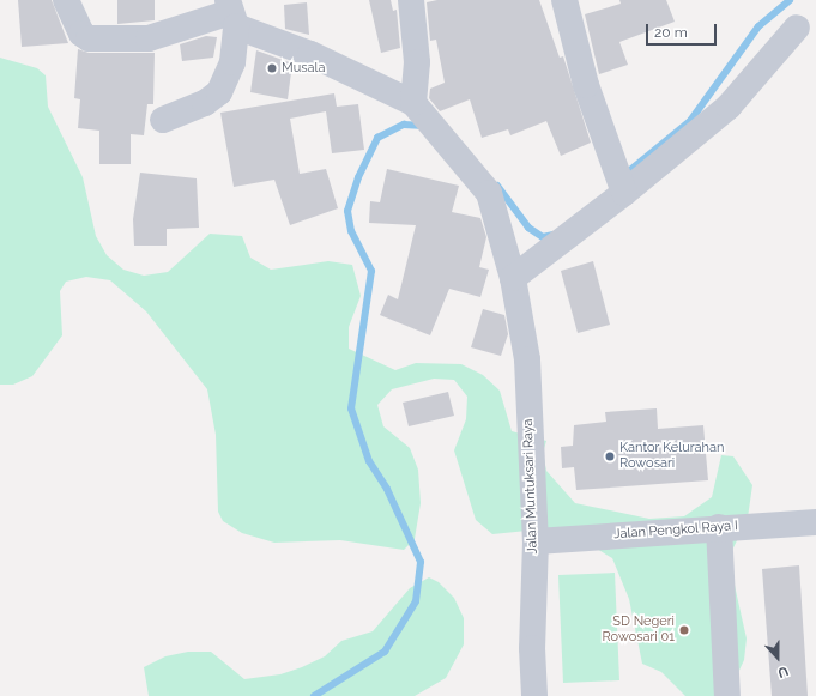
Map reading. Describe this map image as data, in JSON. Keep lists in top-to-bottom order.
{
  "streets": {
    "street": ["Jalan Muntuksari Raya", "Jalan Pengkol Raya I"]
  },
  "crossings": [
    ["Jalan Muntuksari Raya", "Jalan Pengkol Raya I"]
  ],
  "places": ["Musala", "Kantor Kelurahan Rowosari", "SD Negeri Rowosari 01"],
  "scale_bar": "20 m",
  "north": "bottom"
}
